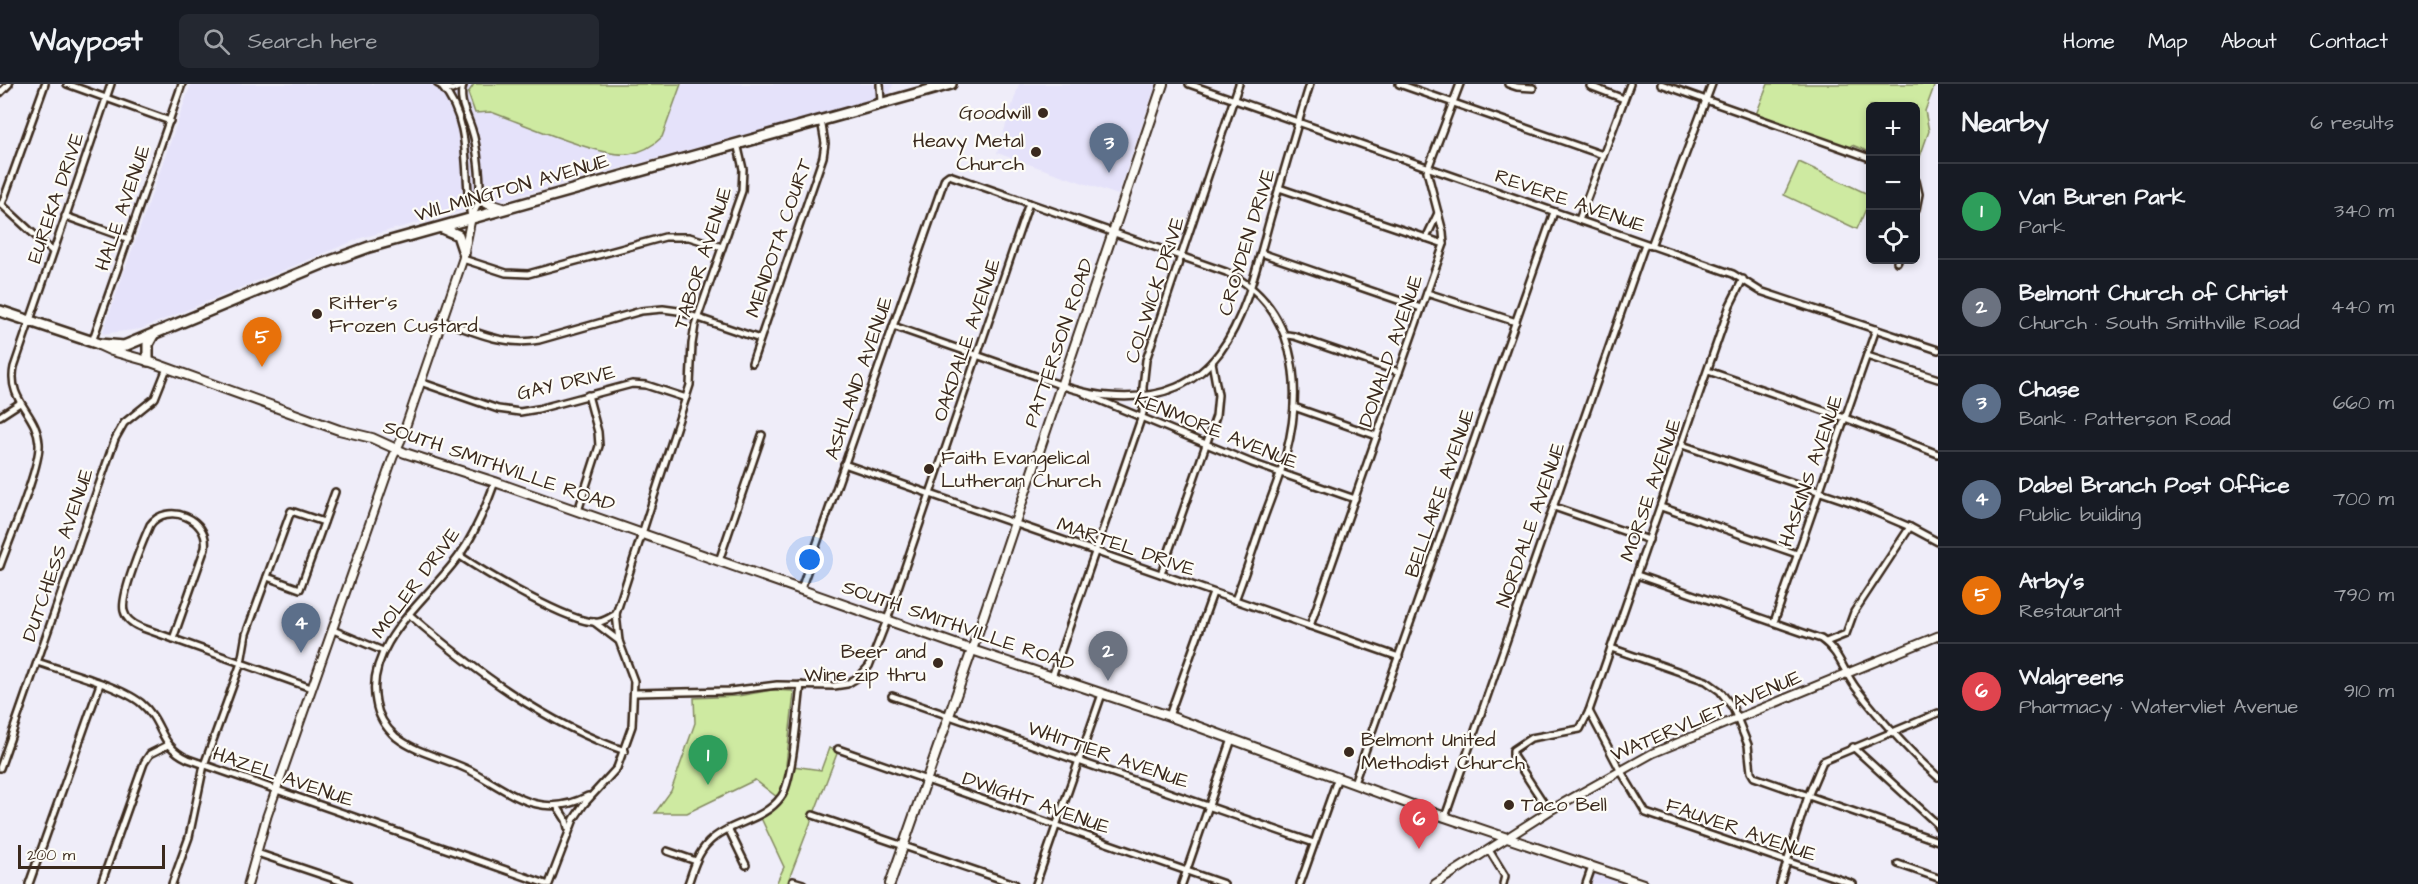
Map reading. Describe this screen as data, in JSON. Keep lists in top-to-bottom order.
{
  "streets": {
    "main road": ["WILMINGTON AVENUE", "PATTERSON ROAD", "SOUTH SMITHVILLE ROAD"],
    "street": [
      "EUREKA DRIVE",
      "REVERE AVENUE",
      "HALE AVENUE",
      "MENDOTA COURT",
      "CROYDEN DRIVE",
      "TABOR AVENUE",
      "COLWICK DRIVE",
      "OAKDALE AVENUE",
      "DONALD AVENUE",
      "ASHLAND AVENUE",
      "GAY DRIVE",
      "KENMORE AVENUE",
      "HASKINS AVENUE",
      "MORSE AVENUE",
      "BELLAIRE AVENUE",
      "NORDALE AVENUE",
      "MARTEL DRIVE",
      "DUTCHESS AVENUE",
      "MOLER DRIVE",
      "WATERVLIET AVENUE",
      "WHITTIER AVENUE",
      "HAZEL AVENUE",
      "DWIGHT AVENUE",
      "FAUVER AVENUE"
    ]
  },
  "crossings": [
    ["WILMINGTON AVENUE", "EUREKA DRIVE"],
    ["WILMINGTON AVENUE", "HALE AVENUE"],
    ["WILMINGTON AVENUE", "MENDOTA COURT"],
    ["WILMINGTON AVENUE", "TABOR AVENUE"],
    ["WILMINGTON AVENUE", "SOUTH SMITHVILLE ROAD"],
    ["REVERE AVENUE", "CROYDEN DRIVE"],
    ["REVERE AVENUE", "COLWICK DRIVE"],
    ["REVERE AVENUE", "DONALD AVENUE"],
    ["REVERE AVENUE", "HASKINS AVENUE"],
    ["REVERE AVENUE", "MORSE AVENUE"],
    ["REVERE AVENUE", "BELLAIRE AVENUE"],
    ["REVERE AVENUE", "NORDALE AVENUE"],
    ["HALE AVENUE", "SOUTH SMITHVILLE ROAD"],
    ["CROYDEN DRIVE", "COLWICK DRIVE"],
    ["CROYDEN DRIVE", "KENMORE AVENUE"],
    ["TABOR AVENUE", "OAKDALE AVENUE"],
    ["TABOR AVENUE", "GAY DRIVE"],
    ["TABOR AVENUE", "SOUTH SMITHVILLE ROAD"],
    ["TABOR AVENUE", "HAZEL AVENUE"],
    ["COLWICK DRIVE", "KENMORE AVENUE"],
    ["COLWICK DRIVE", "SOUTH SMITHVILLE ROAD"],
    ["COLWICK DRIVE", "MARTEL DRIVE"],
    ["OAKDALE AVENUE", "ASHLAND AVENUE"],
    ["OAKDALE AVENUE", "KENMORE AVENUE"],
    ["OAKDALE AVENUE", "SOUTH SMITHVILLE ROAD"],
    ["OAKDALE AVENUE", "MARTEL DRIVE"],
    ["PATTERSON ROAD", "KENMORE AVENUE"],
    ["PATTERSON ROAD", "SOUTH SMITHVILLE ROAD"],
    ["PATTERSON ROAD", "MARTEL DRIVE"],
    ["PATTERSON ROAD", "WHITTIER AVENUE"],
    ["PATTERSON ROAD", "DWIGHT AVENUE"],
    ["DONALD AVENUE", "KENMORE AVENUE"],
    ["DONALD AVENUE", "MARTEL DRIVE"],
    ["ASHLAND AVENUE", "KENMORE AVENUE"],
    ["ASHLAND AVENUE", "SOUTH SMITHVILLE ROAD"],
    ["ASHLAND AVENUE", "MARTEL DRIVE"],
    ["SOUTH SMITHVILLE ROAD", "BELLAIRE AVENUE"],
    ["SOUTH SMITHVILLE ROAD", "NORDALE AVENUE"],
    ["SOUTH SMITHVILLE ROAD", "DUTCHESS AVENUE"],
    ["SOUTH SMITHVILLE ROAD", "MOLER DRIVE"],
    ["SOUTH SMITHVILLE ROAD", "WATERVLIET AVENUE"],
    ["BELLAIRE AVENUE", "MARTEL DRIVE"],
    ["WATERVLIET AVENUE", "FAUVER AVENUE"]
  ],
  "places": [
    "Goodwill",
    "Heavy Metal Church",
    "Ritter’s Frozen Custard",
    "Faith Evangelical Lutheran Church",
    "Beer and Wine zip thru",
    "Belmont United Methodist Church",
    "Taco Bell"
  ],
  "scale_bar": "200 m",
  "page": {
    "header": "Waypost",
    "search": "Search here",
    "nav": [
      "Home",
      "Map",
      "About",
      "Contact"
    ],
    "heading": ["Nearby", "6 results"],
    "map_buttons": ["+", "−"],
    "pins": [
      "3",
      "5",
      "4",
      "2",
      "1",
      "6"
    ],
    "list": [
      {
        "mark": "1",
        "name": "Van Buren Park",
        "note": "Park",
        "value": "340 m"
      },
      {
        "mark": "2",
        "name": "Belmont Church of Christ",
        "note": "Church · South Smithville Road",
        "value": "440 m"
      },
      {
        "mark": "3",
        "name": "Chase",
        "note": "Bank · Patterson Road",
        "value": "660 m"
      },
      {
        "mark": "4",
        "name": "Dabel Branch Post Office",
        "note": "Public building",
        "value": "700 m"
      },
      {
        "mark": "5",
        "name": "Arby's",
        "note": "Restaurant",
        "value": "790 m"
      },
      {
        "mark": "6",
        "name": "Walgreens",
        "note": "Pharmacy · Watervliet Avenue",
        "value": "910 m"
      }
    ],
    "scale": "200 m"
  }
}
